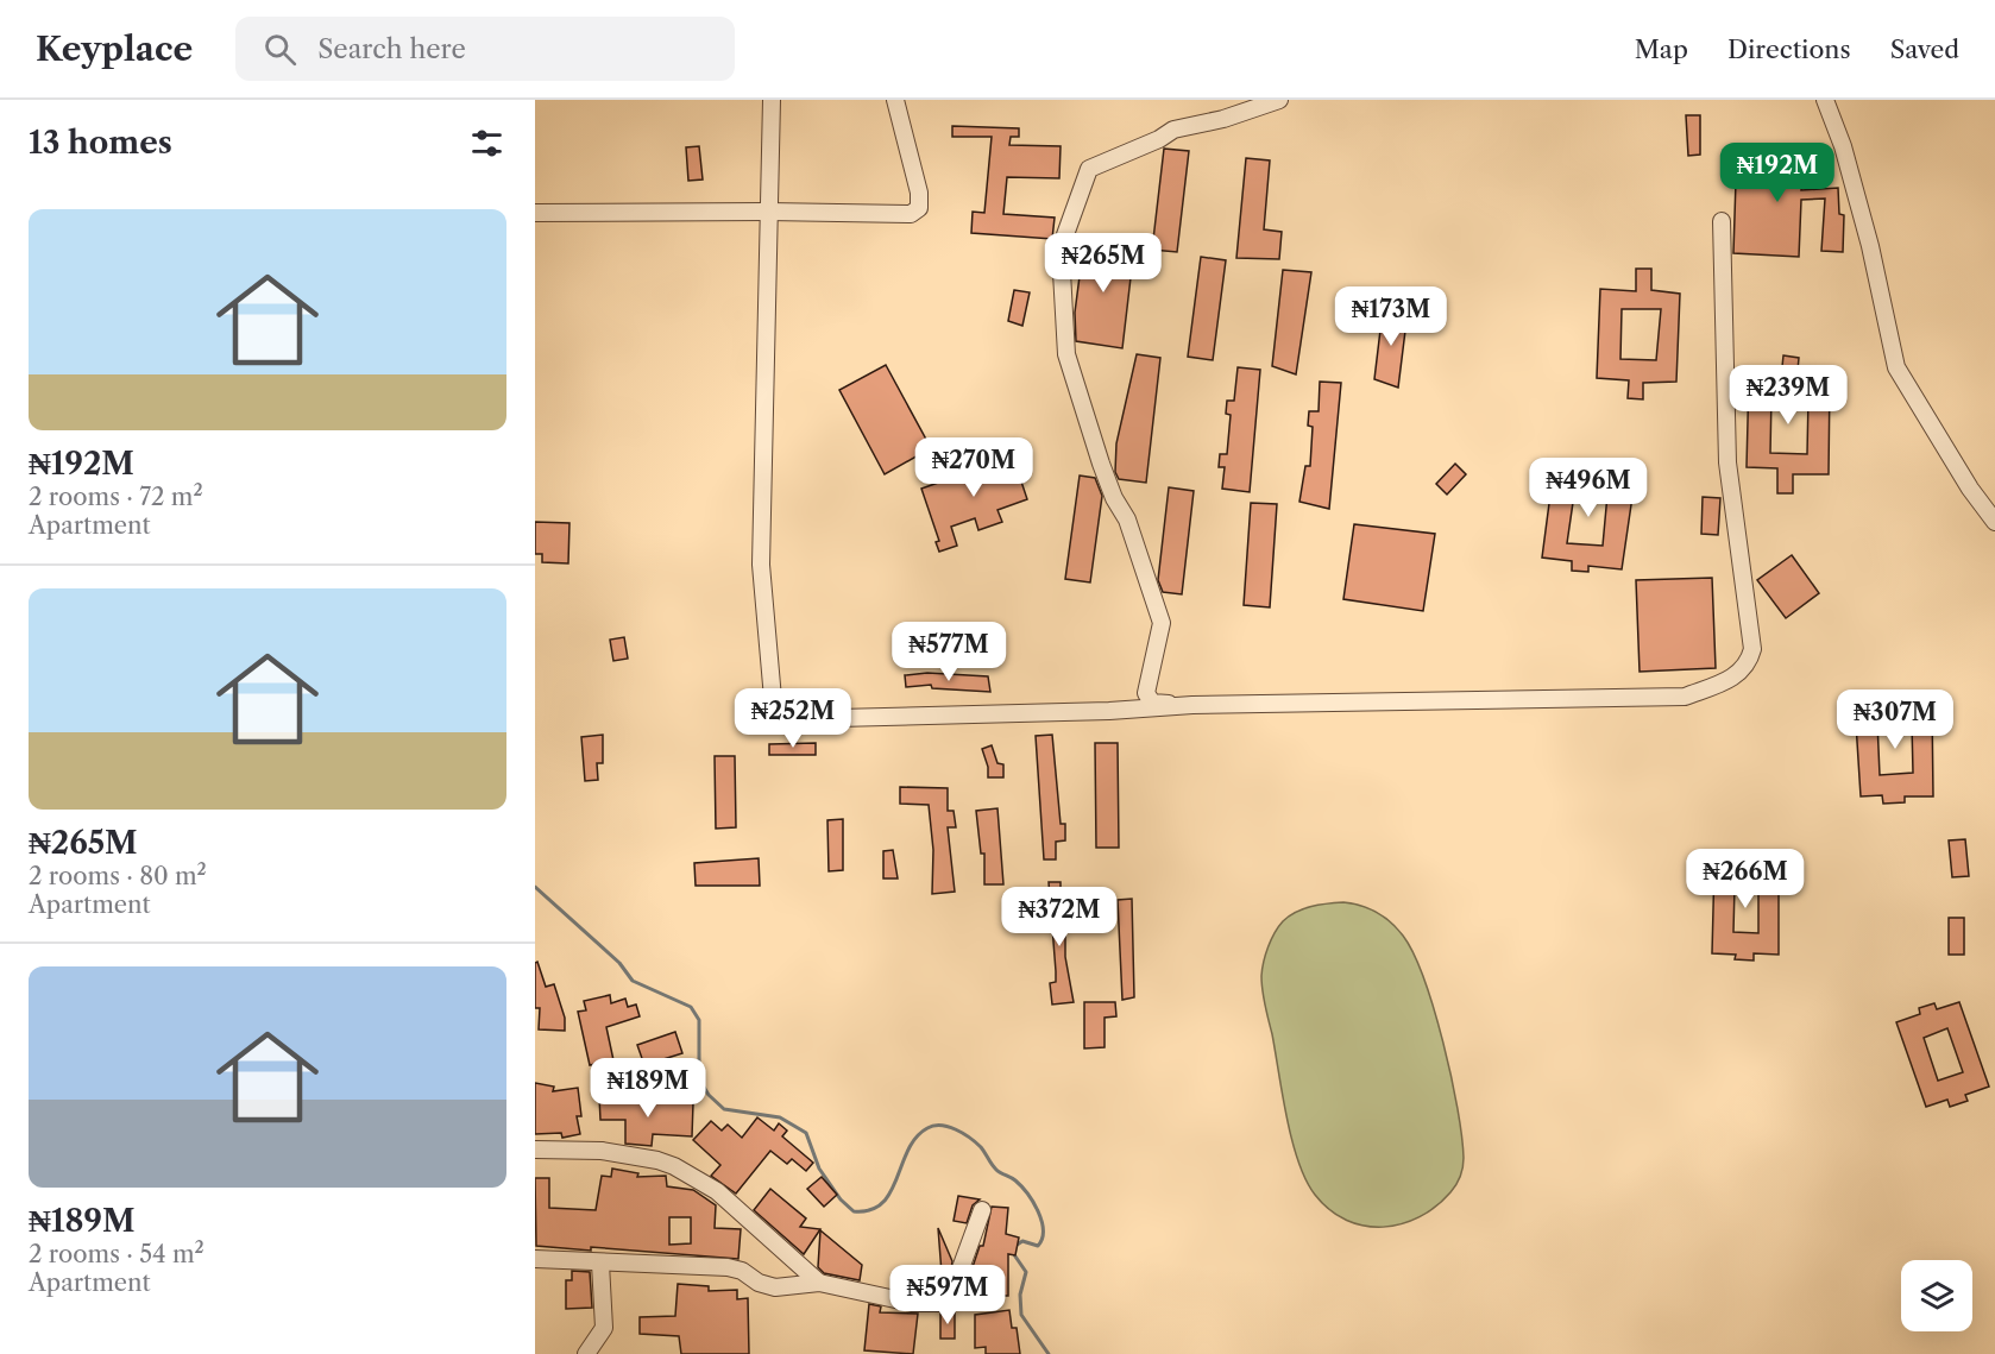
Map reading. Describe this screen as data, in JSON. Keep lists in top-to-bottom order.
{
  "page": {
    "header": "Keyplace",
    "search": "Search here",
    "nav": ["Map", "Directions", "Saved"],
    "heading": "13 homes",
    "price": [
      "₦192M",
      "₦265M",
      "₦173M",
      "₦239M",
      "₦270M",
      "₦496M",
      "₦577M",
      "₦252M",
      "₦307M",
      "₦266M",
      "₦372M",
      "₦189M",
      "₦597M"
    ],
    "list": [
      {
        "name": "₦192M",
        "note": "2 rooms · 72 m² · Apartment"
      },
      {
        "name": "₦265M",
        "note": "2 rooms · 80 m² · Apartment"
      },
      {
        "name": "₦189M",
        "note": "2 rooms · 54 m² · Apartment"
      }
    ]
  }
}
